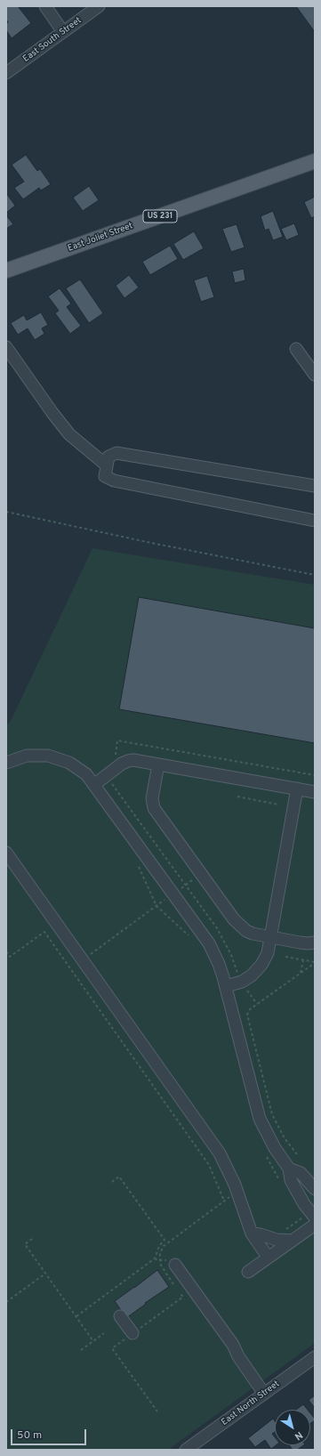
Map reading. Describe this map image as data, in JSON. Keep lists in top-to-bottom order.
{
  "streets": {
    "main road": ["US 231", "East Joliet Street"],
    "street": ["East South Street", "East North Street"]
  },
  "scale_bar": "50 m",
  "north": "bottom right"
}
